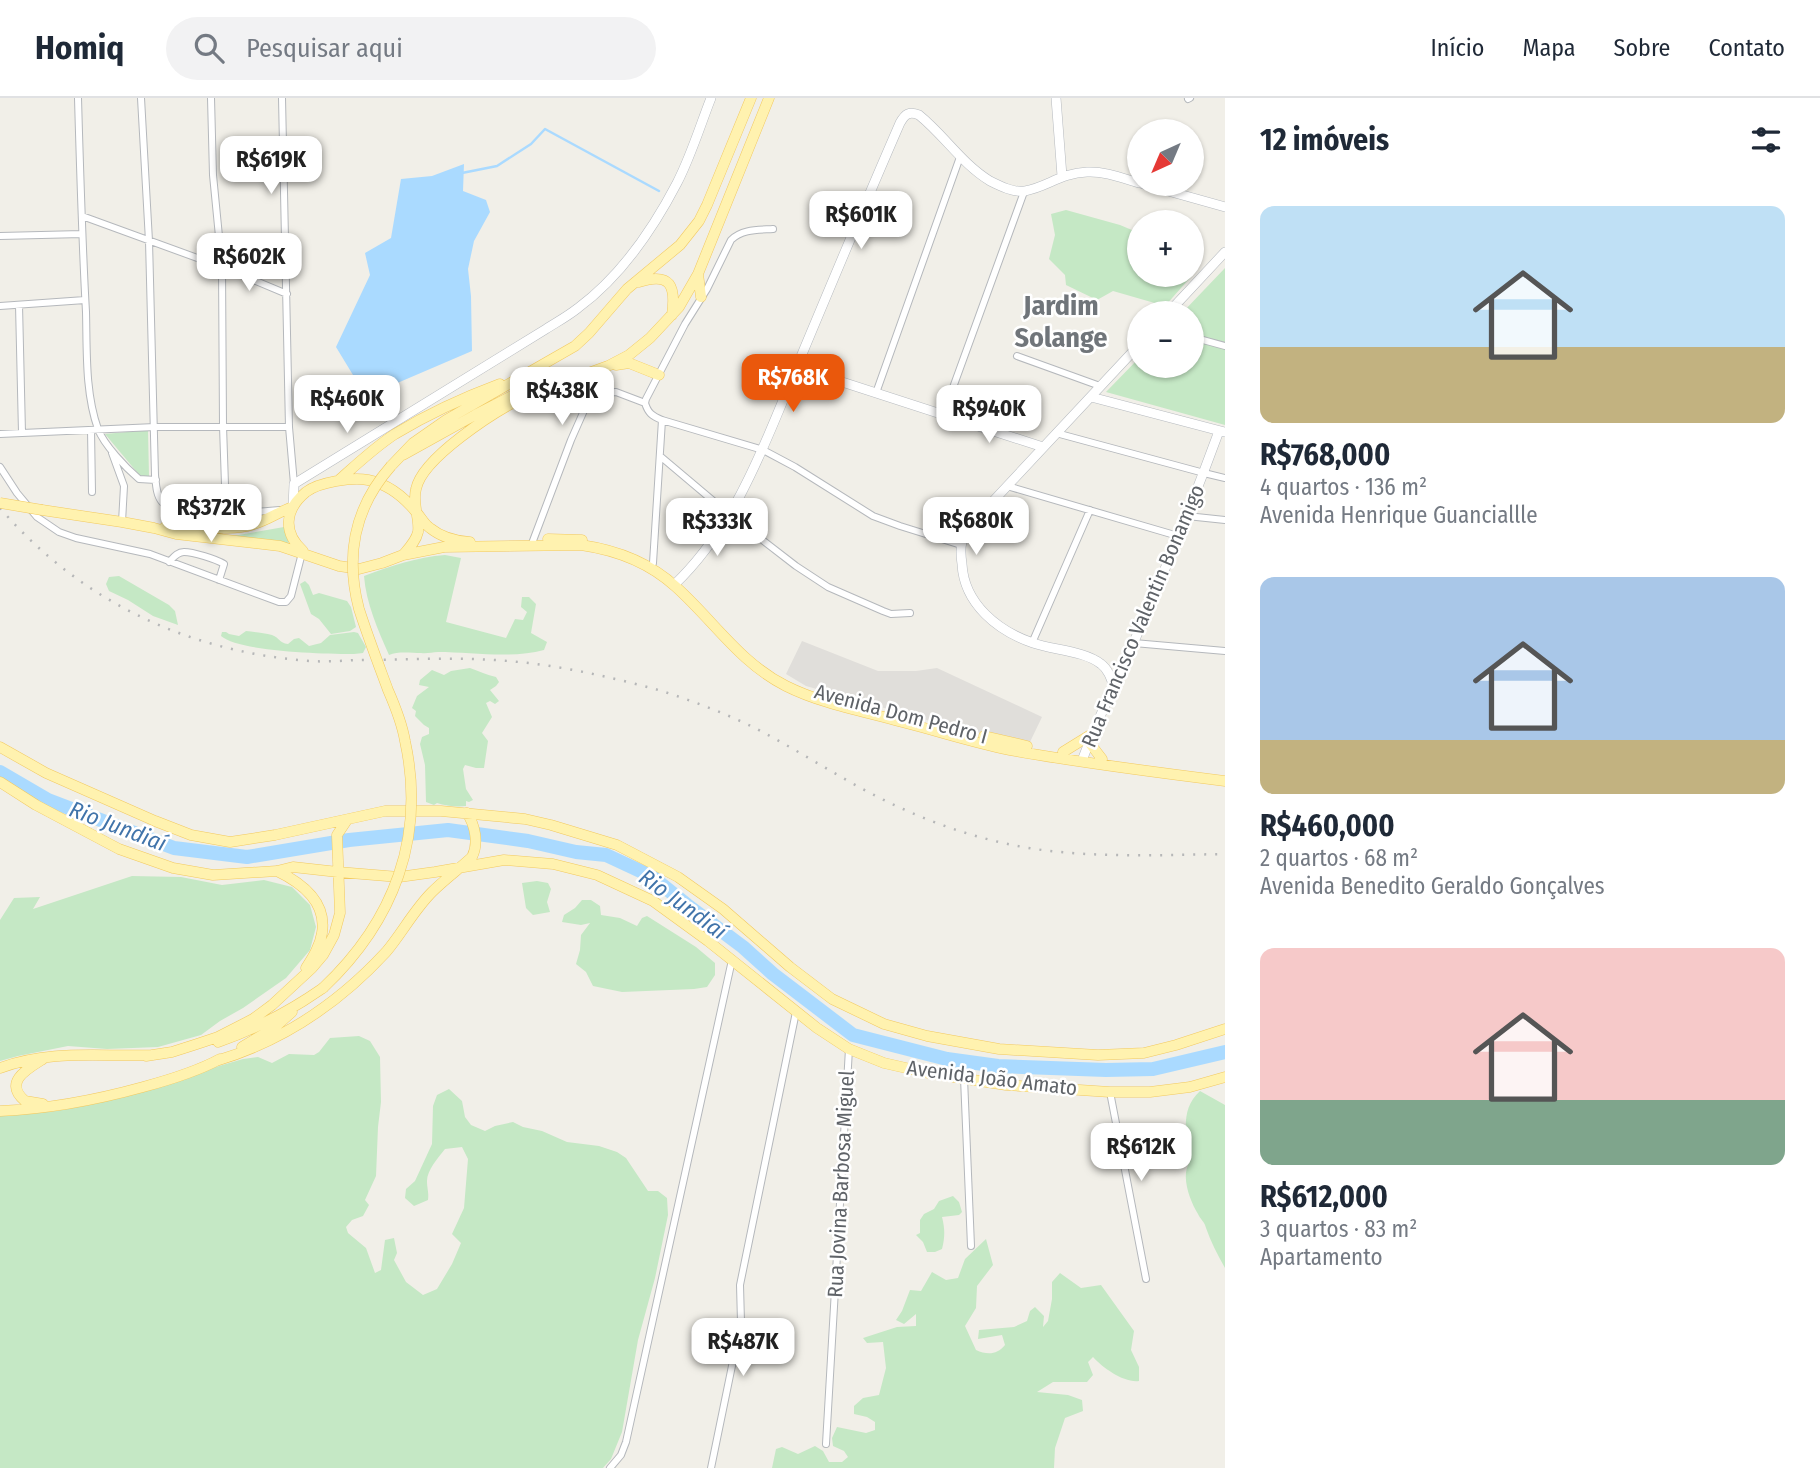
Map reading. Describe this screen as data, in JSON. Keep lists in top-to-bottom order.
{
  "streets": {
    "main road": ["Avenida Dom Pedro I", "Avenida João Amato"],
    "street": ["Rua Francisco Valentin Bonamigo", "Rua Jovina Barbosa Miguel"]
  },
  "crossings": [
    ["Rua Francisco Valentin Bonamigo", "Avenida Dom Pedro I"],
    ["Avenida João Amato", "Rua Jovina Barbosa Miguel"]
  ],
  "districts": ["Jardim Solange"],
  "water": ["Rio Jundiaí"],
  "north": "bottom left",
  "page": {
    "header": "Homiq",
    "search": "Pesquisar aqui",
    "nav": [
      "Início",
      "Mapa",
      "Sobre",
      "Contato"
    ],
    "heading": "12 imóveis",
    "map_buttons": ["+", "−"],
    "price": [
      "R$619K",
      "R$601K",
      "R$602K",
      "R$768K",
      "R$438K",
      "R$460K",
      "R$940K",
      "R$372K",
      "R$680K",
      "R$333K",
      "R$612K",
      "R$487K"
    ],
    "list": [
      {
        "name": "R$768,000",
        "note": "4 quartos · 136 m² · Avenida Henrique Guanciallle"
      },
      {
        "name": "R$460,000",
        "note": "2 quartos · 68 m² · Avenida Benedito Geraldo Gonçalves"
      },
      {
        "name": "R$612,000",
        "note": "3 quartos · 83 m² · Apartamento"
      }
    ]
  }
}
